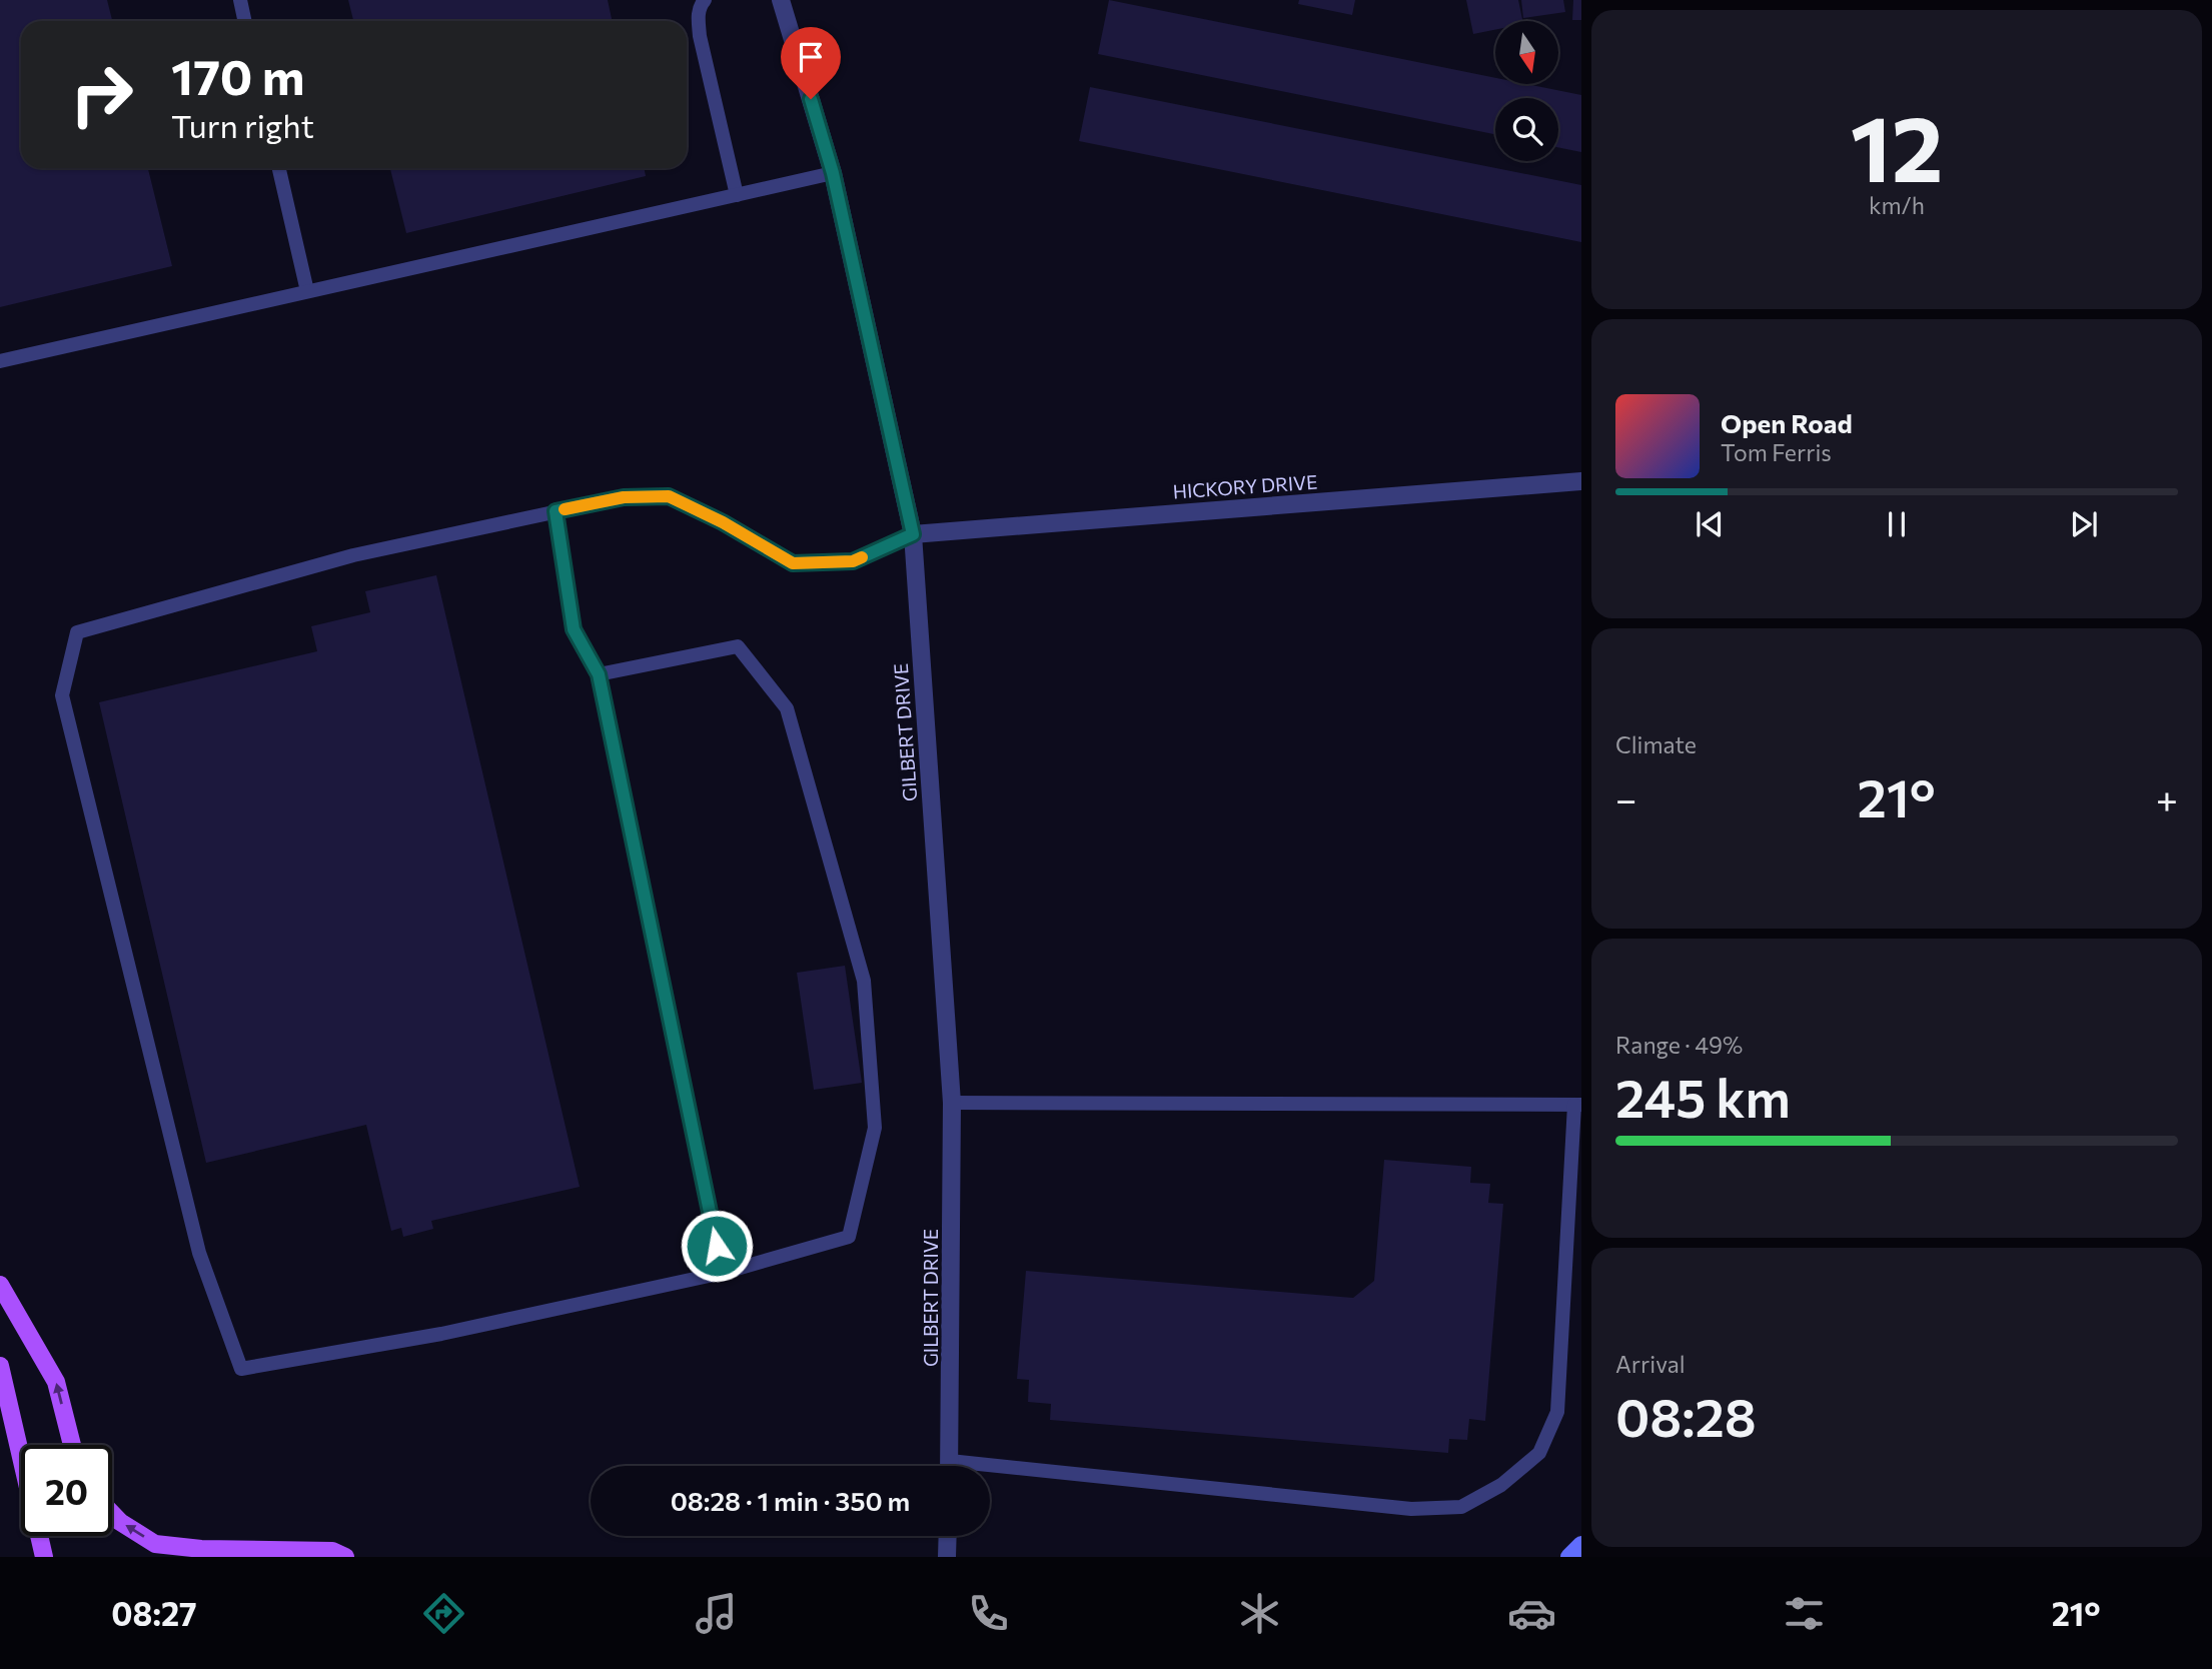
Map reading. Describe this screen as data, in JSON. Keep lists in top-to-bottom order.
{
  "streets": {
    "street": ["HICKORY DRIVE", "GILBERT DRIVE"]
  },
  "crossings": [
    ["HICKORY DRIVE", "GILBERT DRIVE"]
  ],
  "north": "bottom",
  "page": {
    "tile": [
      ["12", "km/h"],
      "Climate",
      ["Range · 49%", "245 km"],
      ["Arrival", "08:28"]
    ],
    "turn": ["170 m", "Turn right"],
    "song": ["Open Road", "Tom Ferris"],
    "heat": ["−", "21°", "+"],
    "limit": "20",
    "trip": "08:28 · 1 min · 350 m",
    "tabs": ["08:27", "21°"]
  }
}
